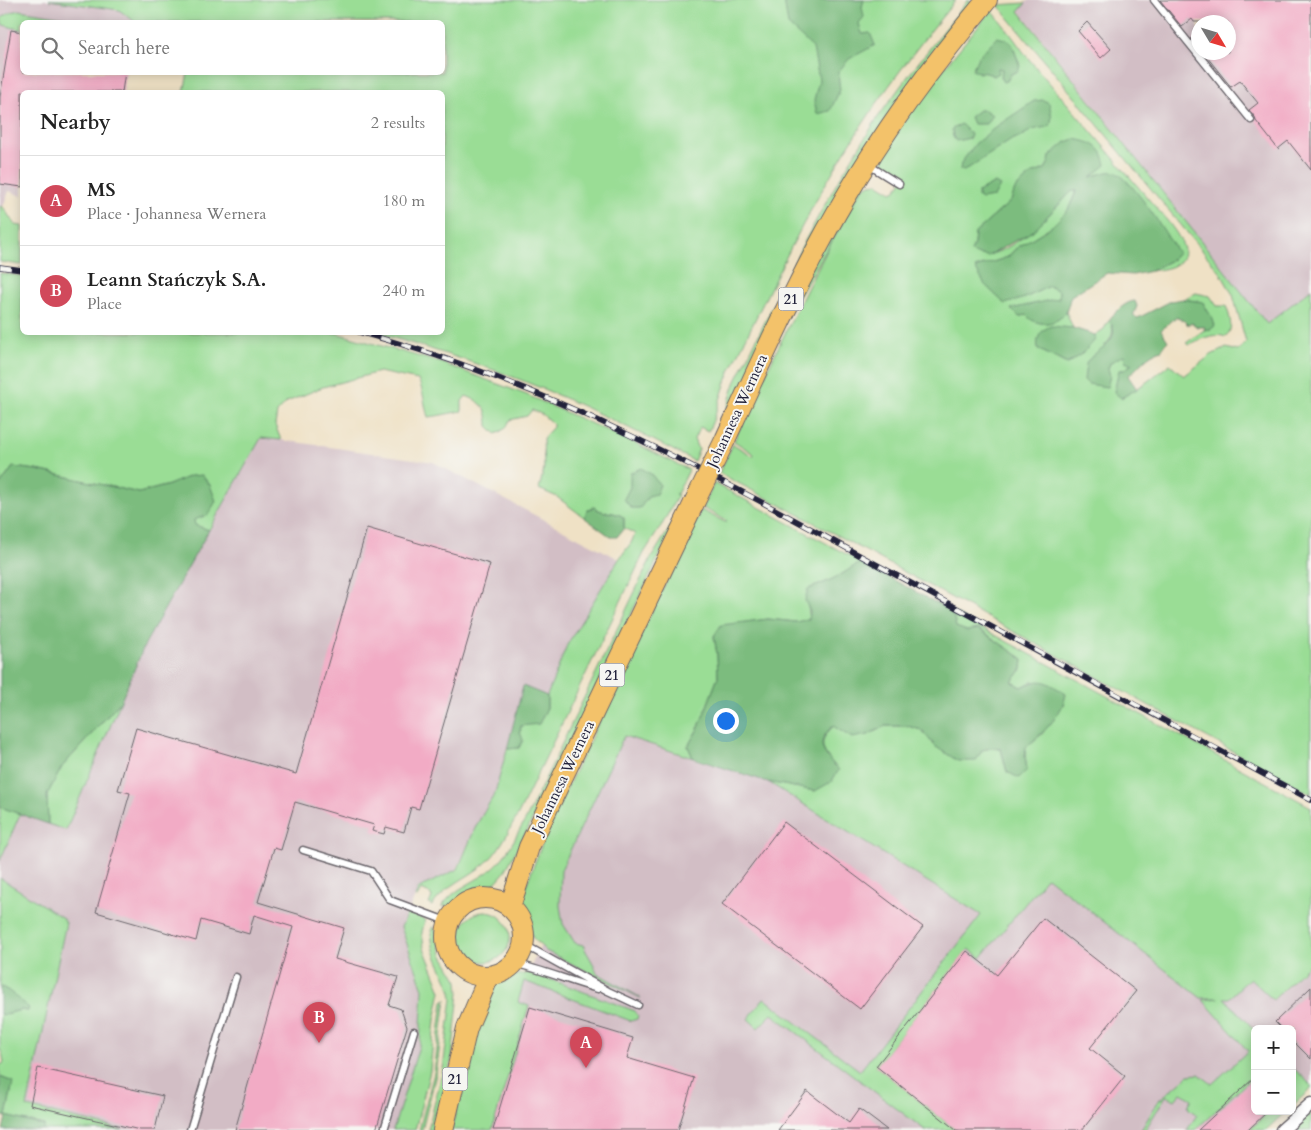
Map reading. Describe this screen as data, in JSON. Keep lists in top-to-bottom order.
{
  "streets": {
    "main road": ["21", "Johannesa Wernera"]
  },
  "crossings": [
    ["21", "Johannesa Wernera"]
  ],
  "north": "bottom right",
  "page": {
    "search": "Search here",
    "heading": ["Nearby", "2 results"],
    "list": [
      {
        "mark": "A",
        "name": "MS",
        "note": "Place · Johannesa Wernera",
        "value": "180 m"
      },
      {
        "mark": "B",
        "name": "Leann Stańczyk S.A.",
        "note": "Place",
        "value": "240 m"
      }
    ],
    "pins": ["B", "A"],
    "map_buttons": ["+", "−"]
  }
}
